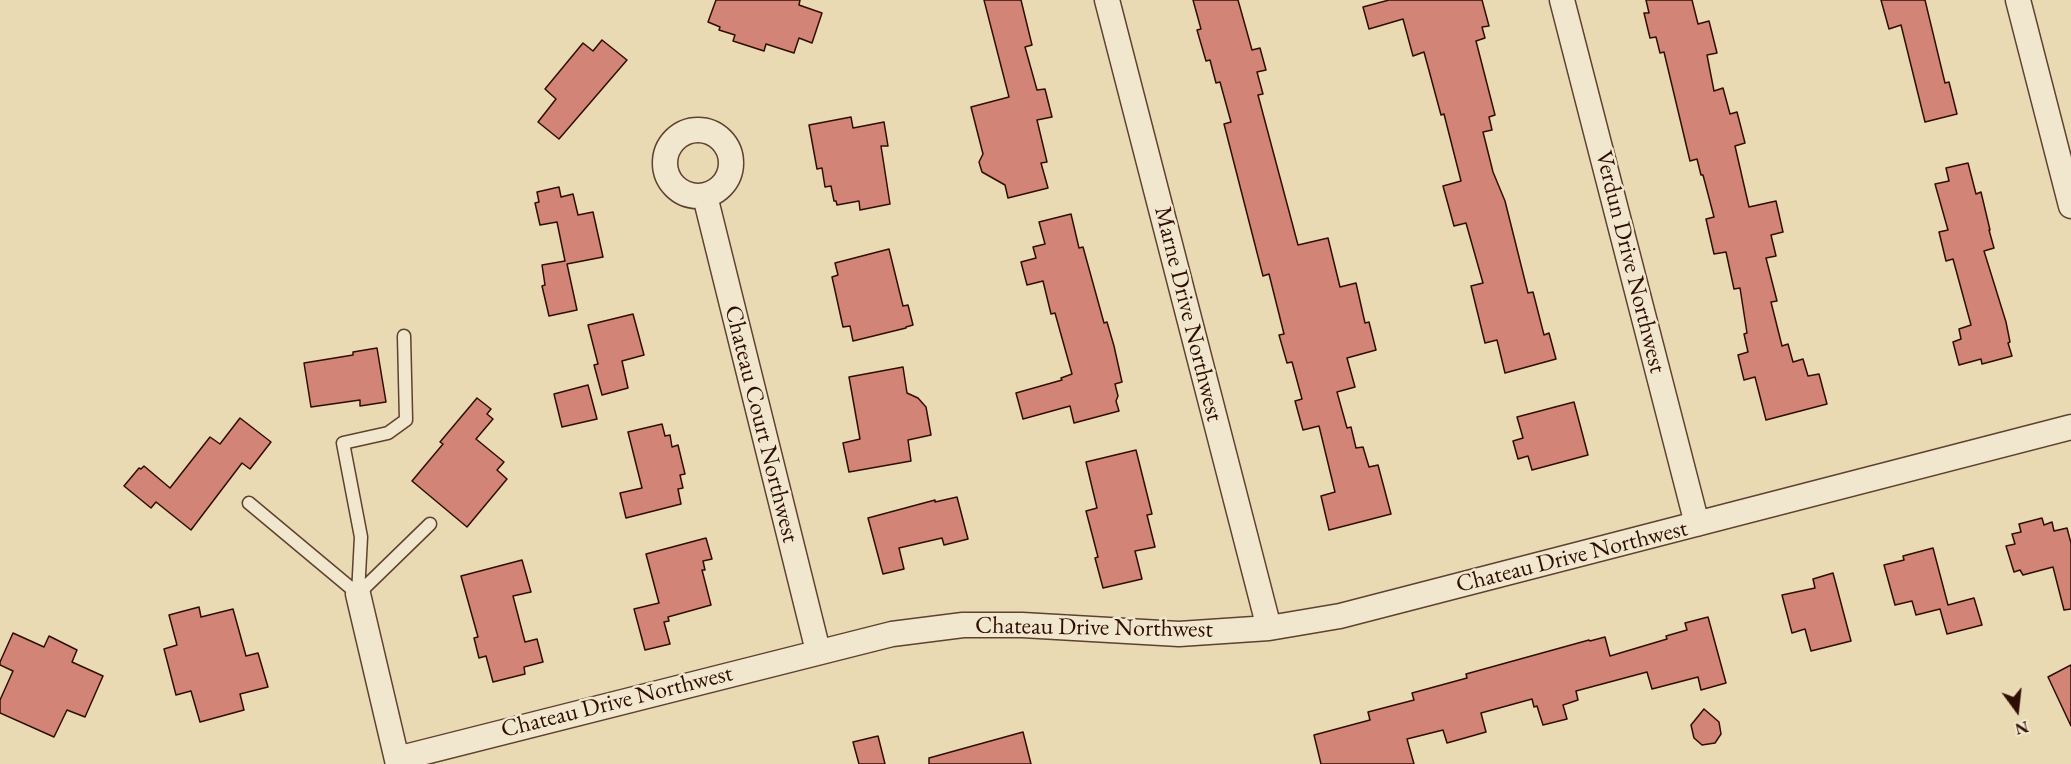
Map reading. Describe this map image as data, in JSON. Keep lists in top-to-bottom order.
{
  "streets": {
    "street": [
      "Verdun Drive Northwest",
      "Marne Drive Northwest",
      "Chateau Court Northwest",
      "Chateau Drive Northwest"
    ]
  },
  "crossings": [
    ["Verdun Drive Northwest", "Chateau Drive Northwest"],
    ["Marne Drive Northwest", "Chateau Drive Northwest"],
    ["Chateau Court Northwest", "Chateau Drive Northwest"]
  ],
  "north": "bottom"
}
